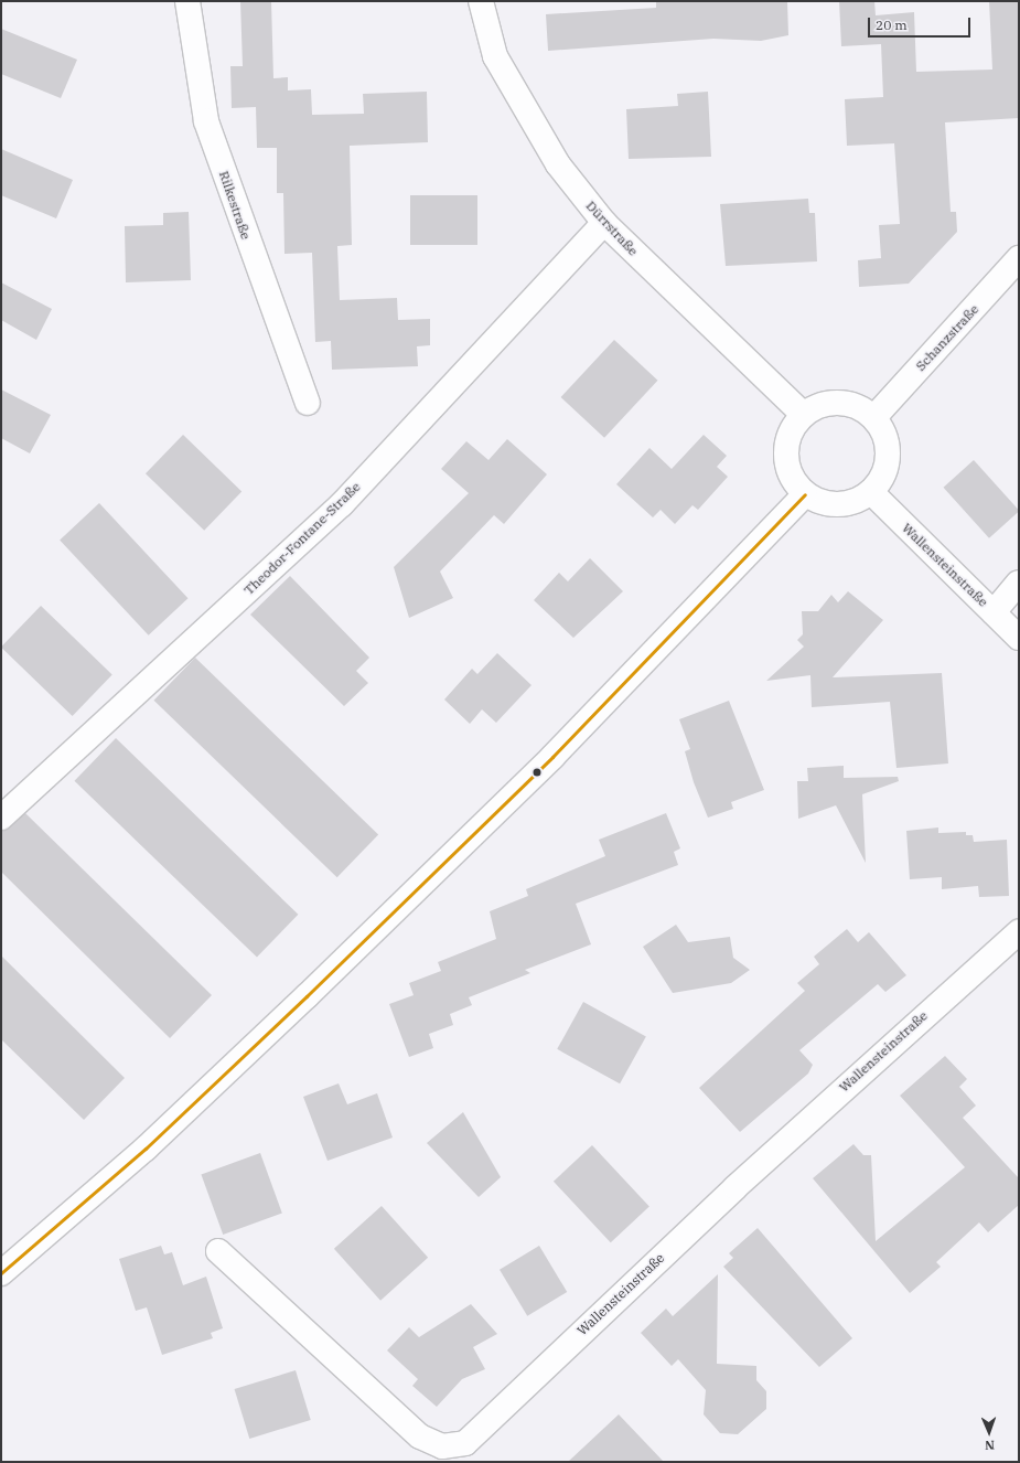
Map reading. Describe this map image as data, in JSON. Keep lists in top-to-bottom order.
{
  "streets": {
    "street": [
      "Rilkestraße",
      "Dürrstraße",
      "Schanzstraße",
      "Theodor-Fontane-Straße",
      "Wallensteinstraße"
    ]
  },
  "crossings": [
    ["Dürrstraße", "Schanzstraße"],
    ["Dürrstraße", "Theodor-Fontane-Straße"],
    ["Dürrstraße", "Wallensteinstraße"],
    ["Schanzstraße", "Wallensteinstraße"]
  ],
  "scale_bar": "20 m",
  "north": "bottom"
}
